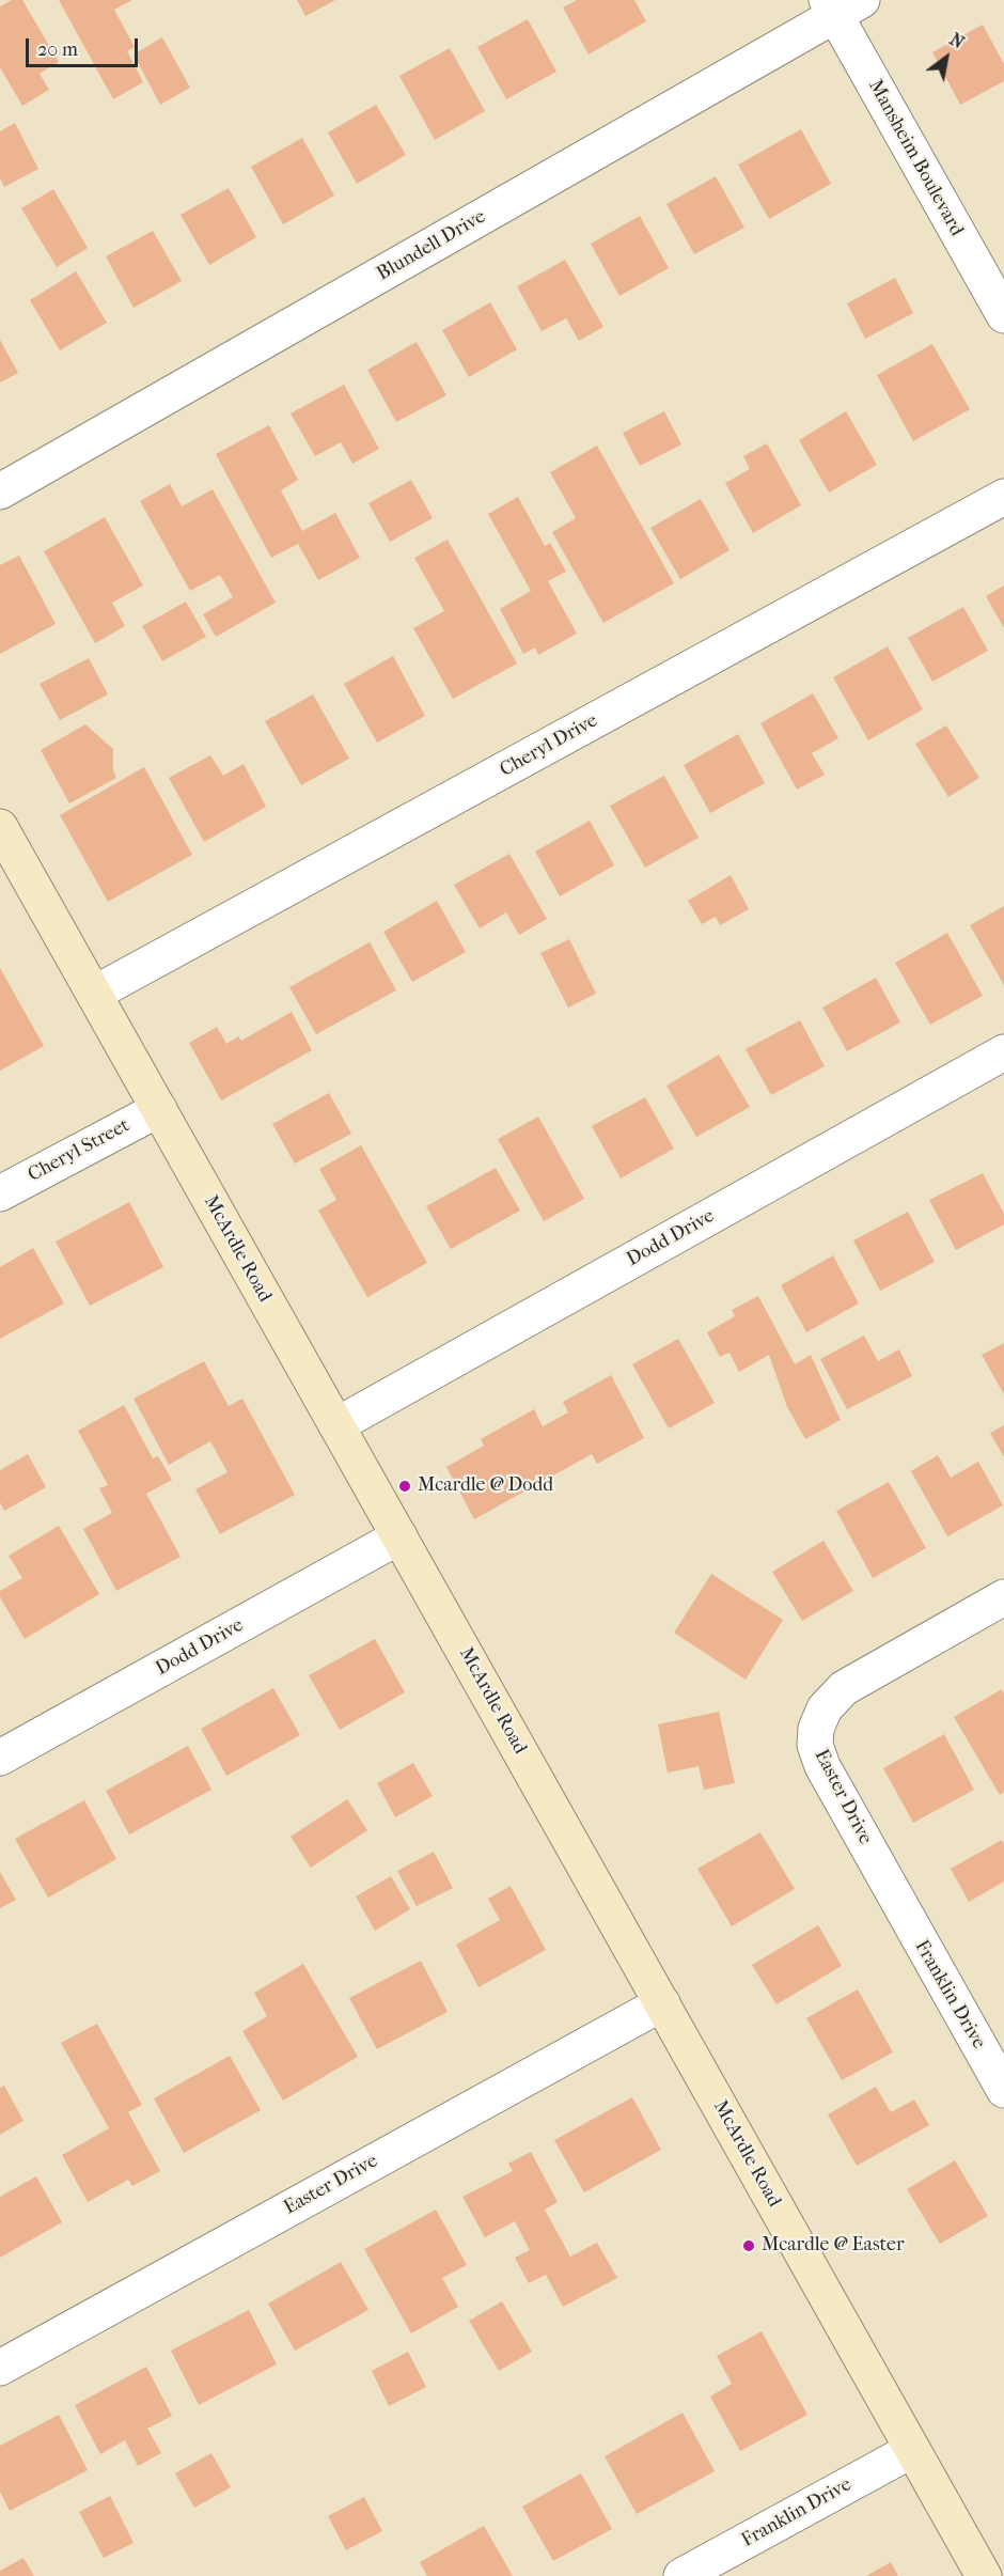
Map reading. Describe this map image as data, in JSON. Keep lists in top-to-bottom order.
{
  "streets": {
    "main road": ["McArdle Road"],
    "street": [
      "Mansheim Boulevard",
      "Blundell Drive",
      "Cheryl Drive",
      "Cheryl Street",
      "Dodd Drive",
      "Easter Drive",
      "Franklin Drive"
    ]
  },
  "crossings": [
    ["Mansheim Boulevard", "Blundell Drive"],
    ["Cheryl Drive", "McArdle Road"],
    ["Cheryl Street", "McArdle Road"],
    ["Dodd Drive", "McArdle Road"],
    ["McArdle Road", "Easter Drive"],
    ["McArdle Road", "Franklin Drive"],
    ["Easter Drive", "Franklin Drive"]
  ],
  "places": ["Mcardle @ Dodd", "Mcardle @ Easter"],
  "scale_bar": "20 m",
  "north": "top right"
}
